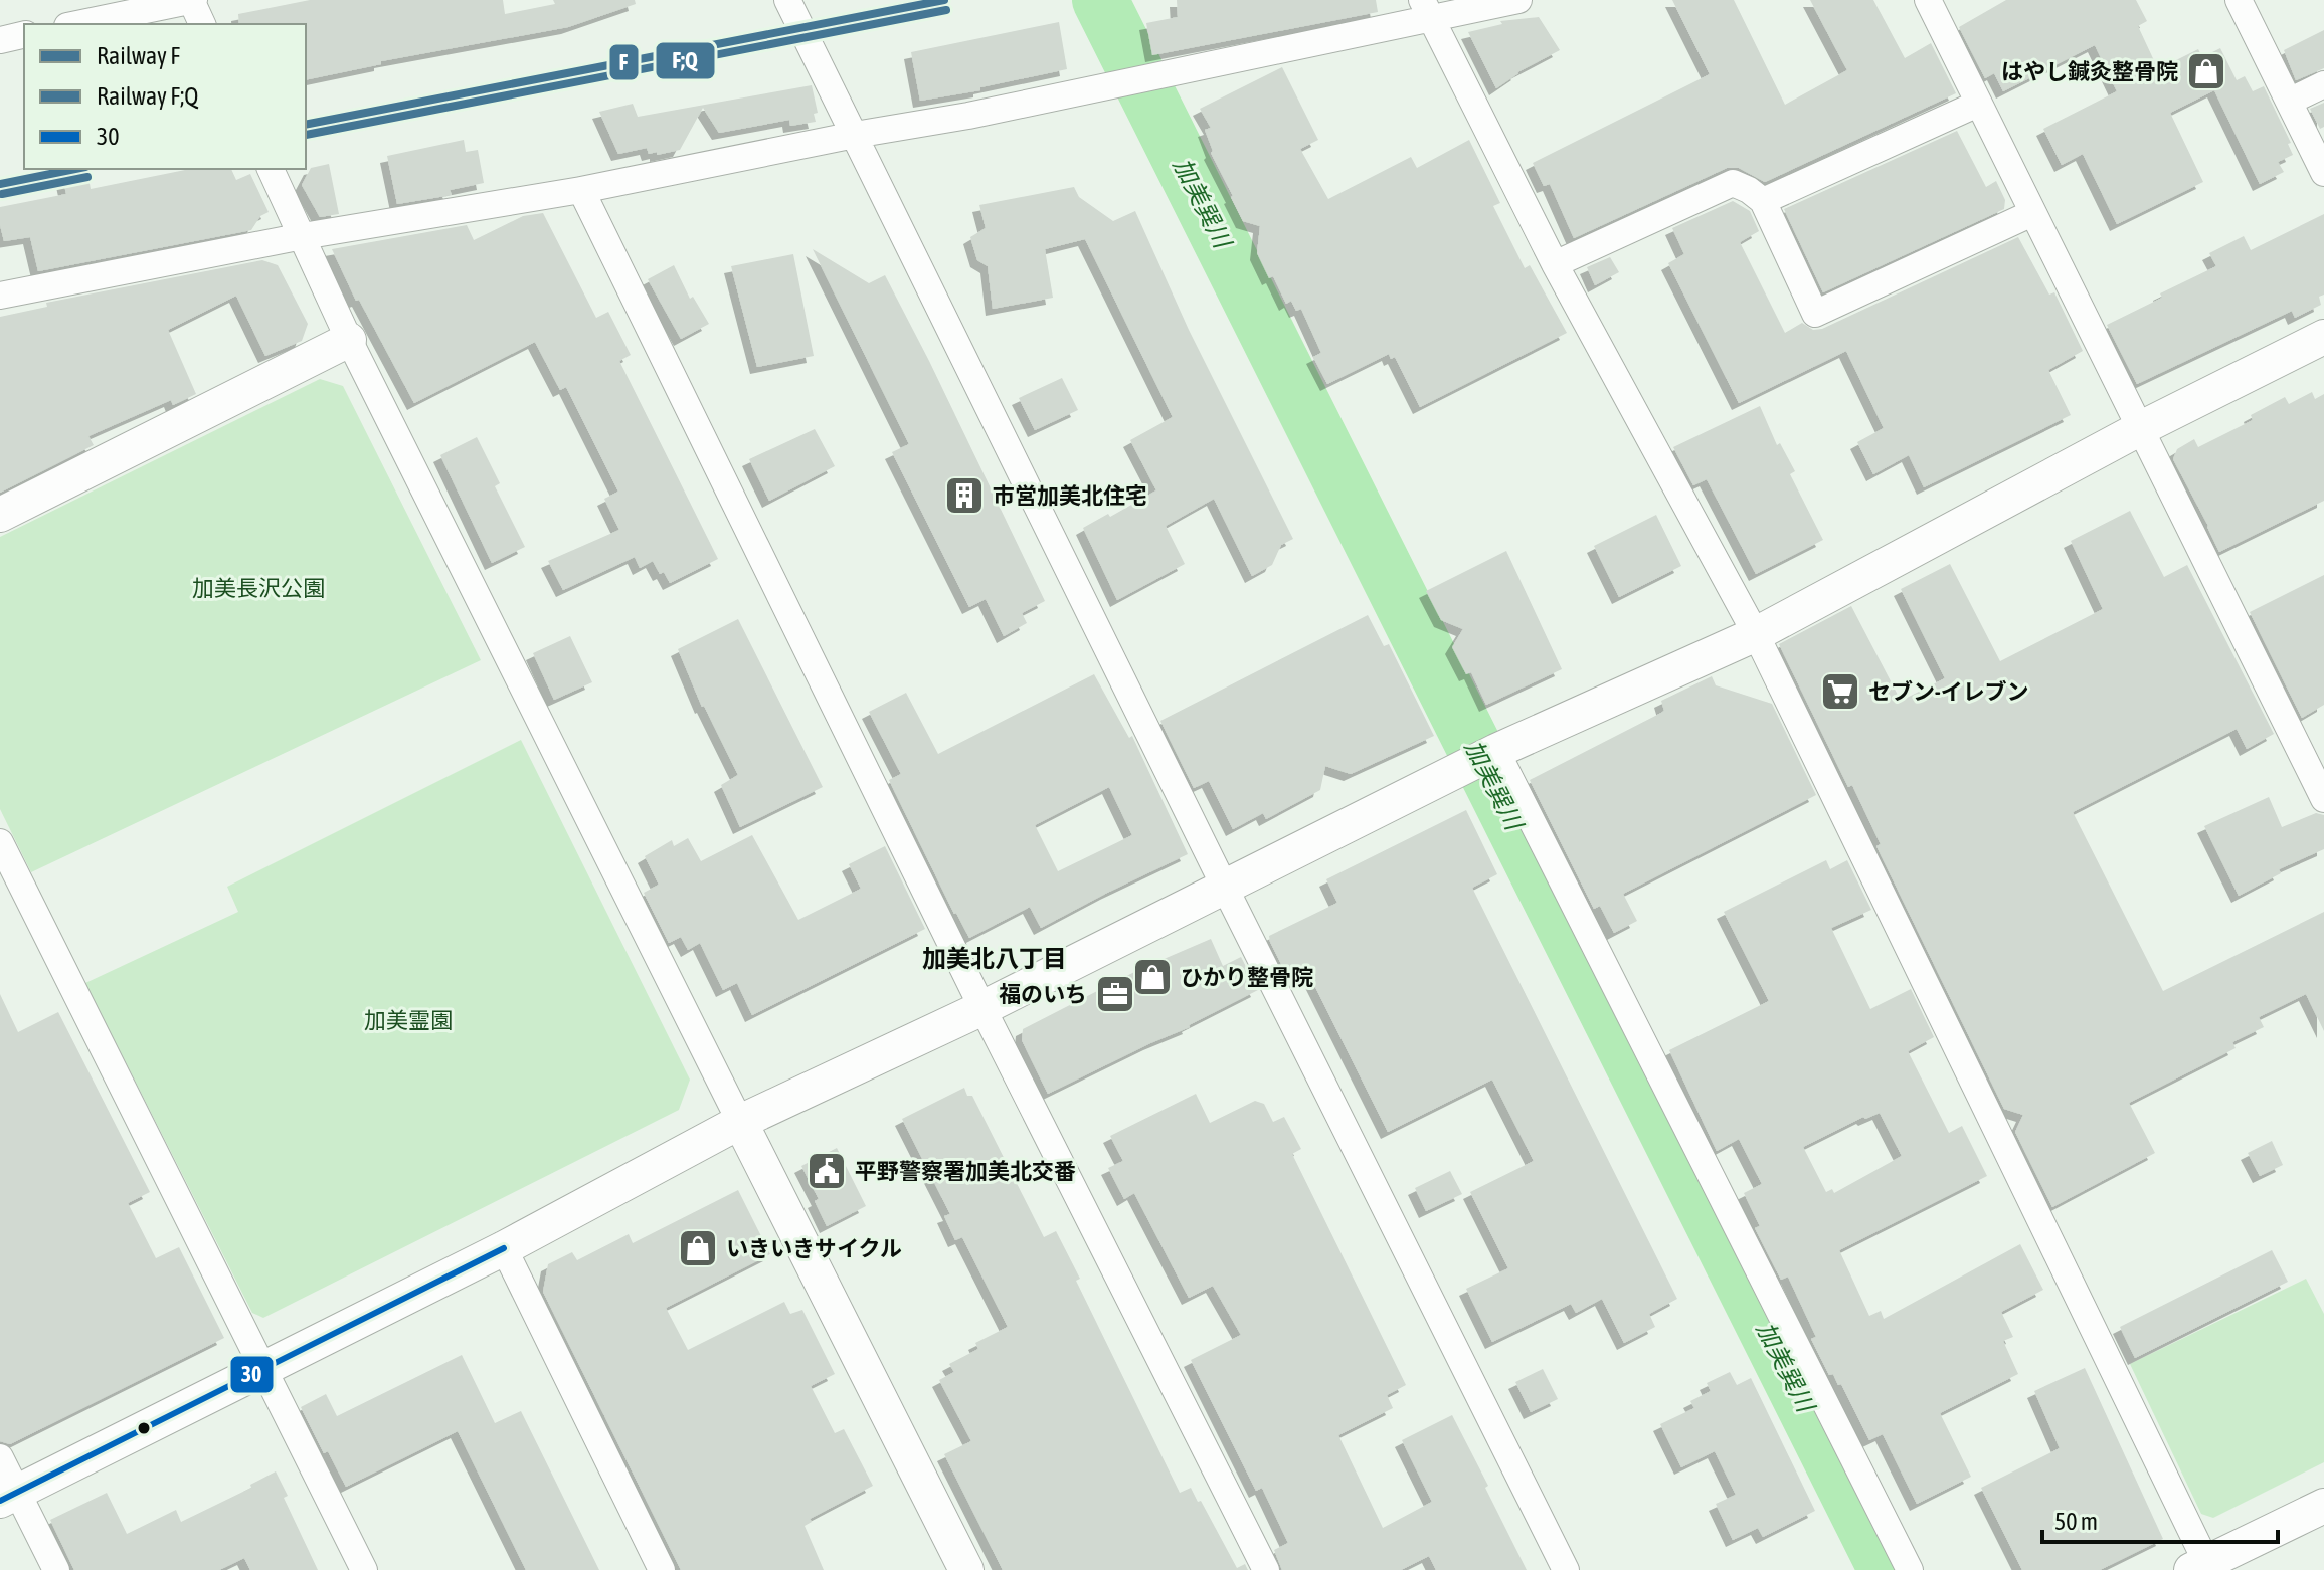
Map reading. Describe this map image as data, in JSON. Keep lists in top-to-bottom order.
{
  "districts": ["加美北八丁目"],
  "water": ["加美巽川"],
  "parks": ["加美長沢公園", "加美霊園"],
  "places": {
    "shop": ["はやし鍼灸整骨院", "ひかり整骨院", "いきいきサイクル"],
    "building": ["市営加美北住宅"],
    "supermarket": ["セブン-イレブン"],
    "office": ["福のいち"],
    "public building": ["平野警察署加美北交番"]
  },
  "lines": ["rail line F", "rail line F;Q", "transit line 30"],
  "legend": ["Railway F", "Railway F;Q", "30"],
  "scale_bar": "50 m"
}
